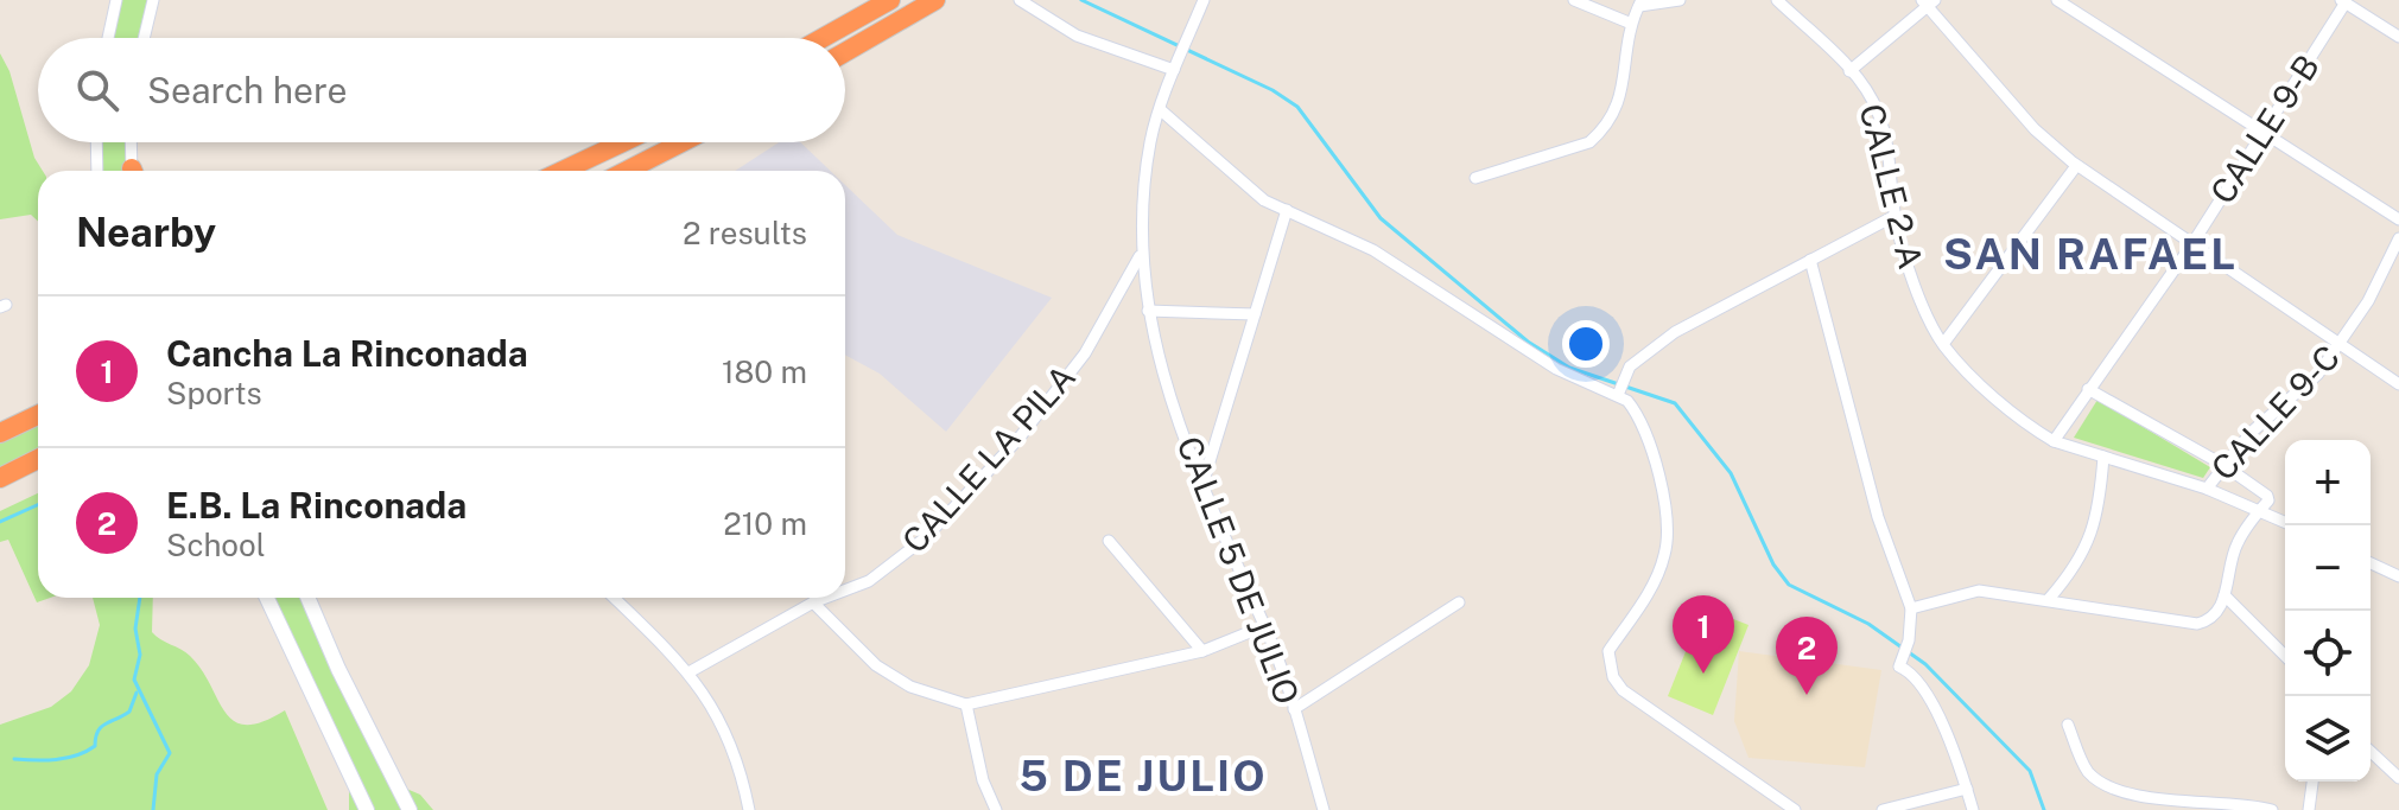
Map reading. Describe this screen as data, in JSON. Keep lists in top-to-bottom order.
{
  "streets": {
    "street": [
      "CALLE 9-B",
      "CALLE 2-A",
      "CALLE 9-C",
      "CALLE LA PILA",
      "CALLE 5 DE JULIO"
    ]
  },
  "crossings": [
    ["CALLE 9-B", "CALLE 2-A"],
    ["CALLE 2-A", "CALLE 9-C"],
    ["CALLE LA PILA", "CALLE 5 DE JULIO"]
  ],
  "districts": ["SAN RAFAEL", "5 DE JULIO"],
  "page": {
    "search": "Search here",
    "heading": ["Nearby", "2 results"],
    "list": [
      {
        "mark": "1",
        "name": "Cancha La Rinconada",
        "note": "Sports",
        "value": "180 m"
      },
      {
        "mark": "2",
        "name": "E.B. La Rinconada",
        "note": "School",
        "value": "210 m"
      }
    ],
    "map_buttons": ["+", "−"],
    "pins": ["1", "2"]
  }
}
